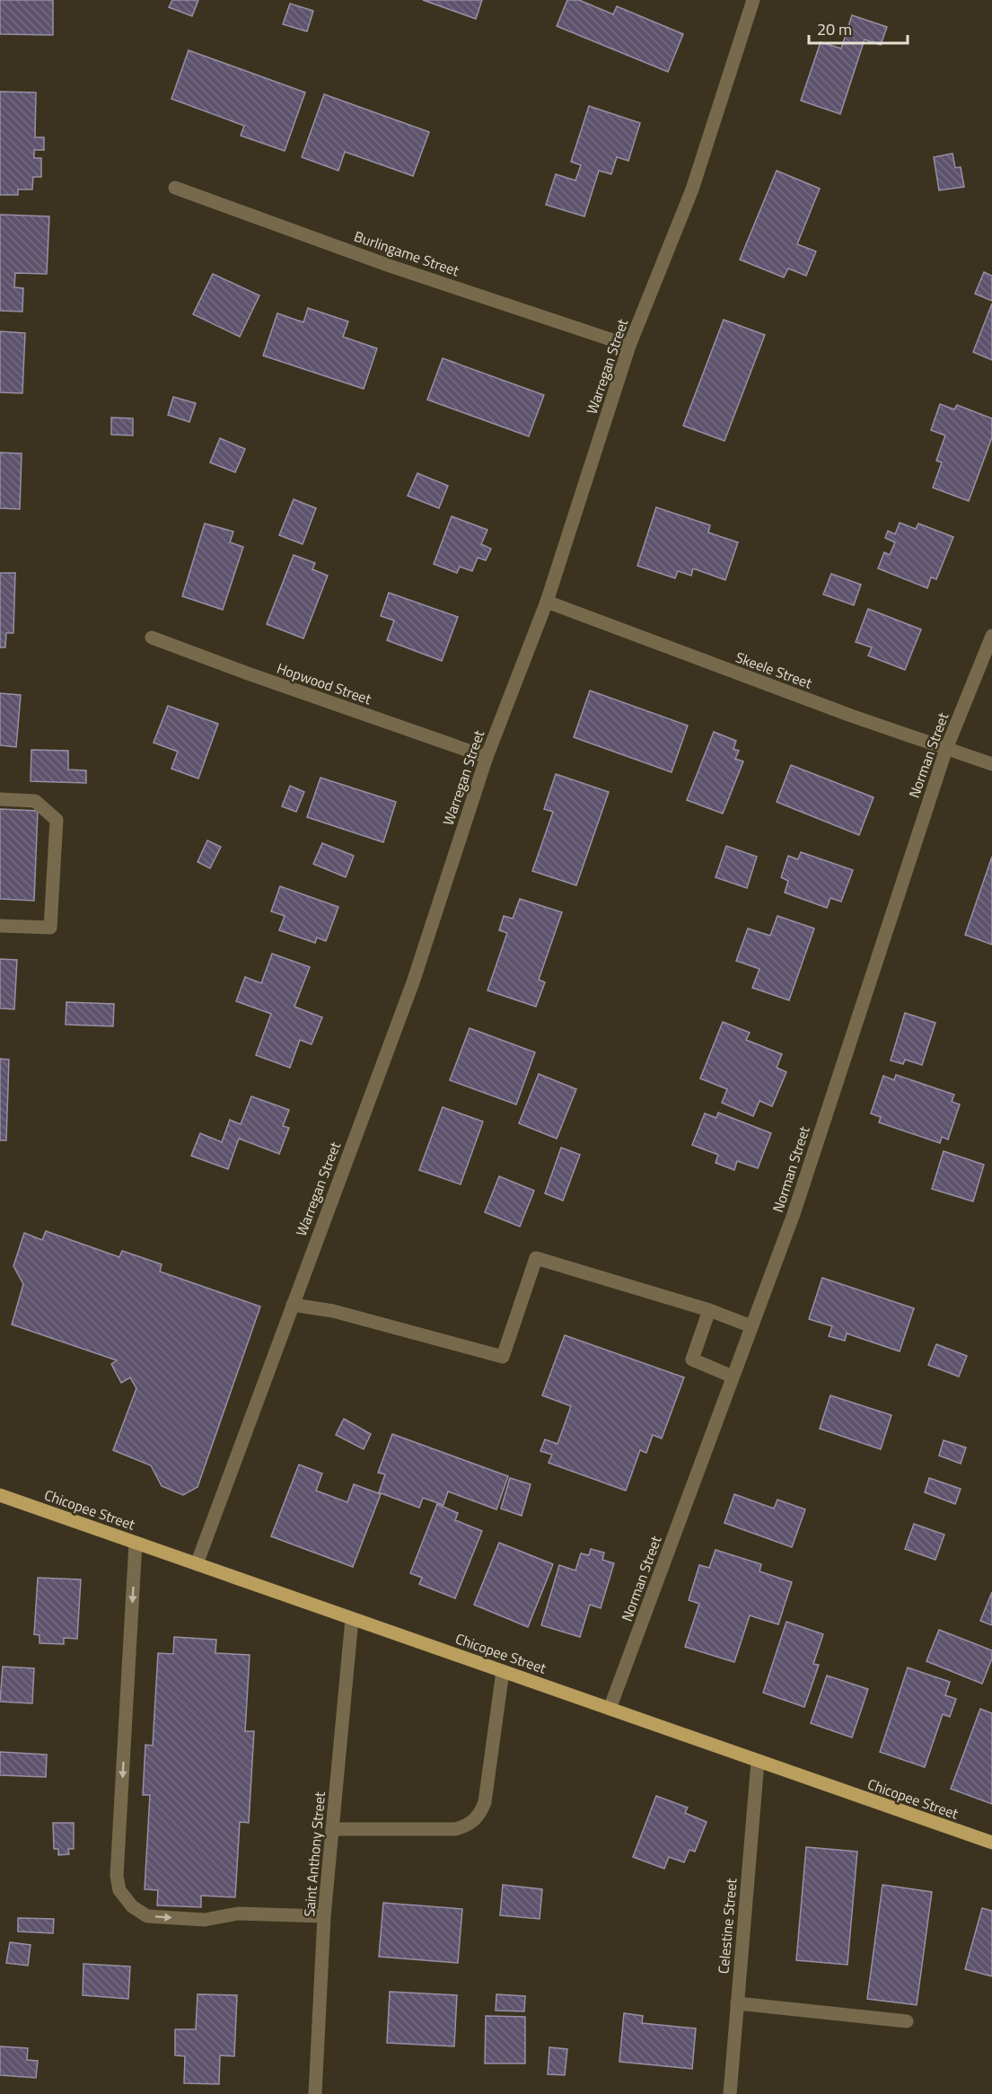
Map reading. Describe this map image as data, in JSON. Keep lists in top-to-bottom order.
{
  "streets": {
    "main road": ["Chicopee Street"],
    "street": [
      "Burlingame Street",
      "Warregan Street",
      "Skeele Street",
      "Hopwood Street",
      "Norman Street",
      "Saint Anthony Street",
      "Celestine Street"
    ]
  },
  "crossings": [
    ["Burlingame Street", "Warregan Street"],
    ["Warregan Street", "Skeele Street"],
    ["Warregan Street", "Hopwood Street"],
    ["Warregan Street", "Chicopee Street"],
    ["Skeele Street", "Norman Street"],
    ["Norman Street", "Chicopee Street"],
    ["Chicopee Street", "Saint Anthony Street"],
    ["Chicopee Street", "Celestine Street"]
  ],
  "scale_bar": "20 m"
}
